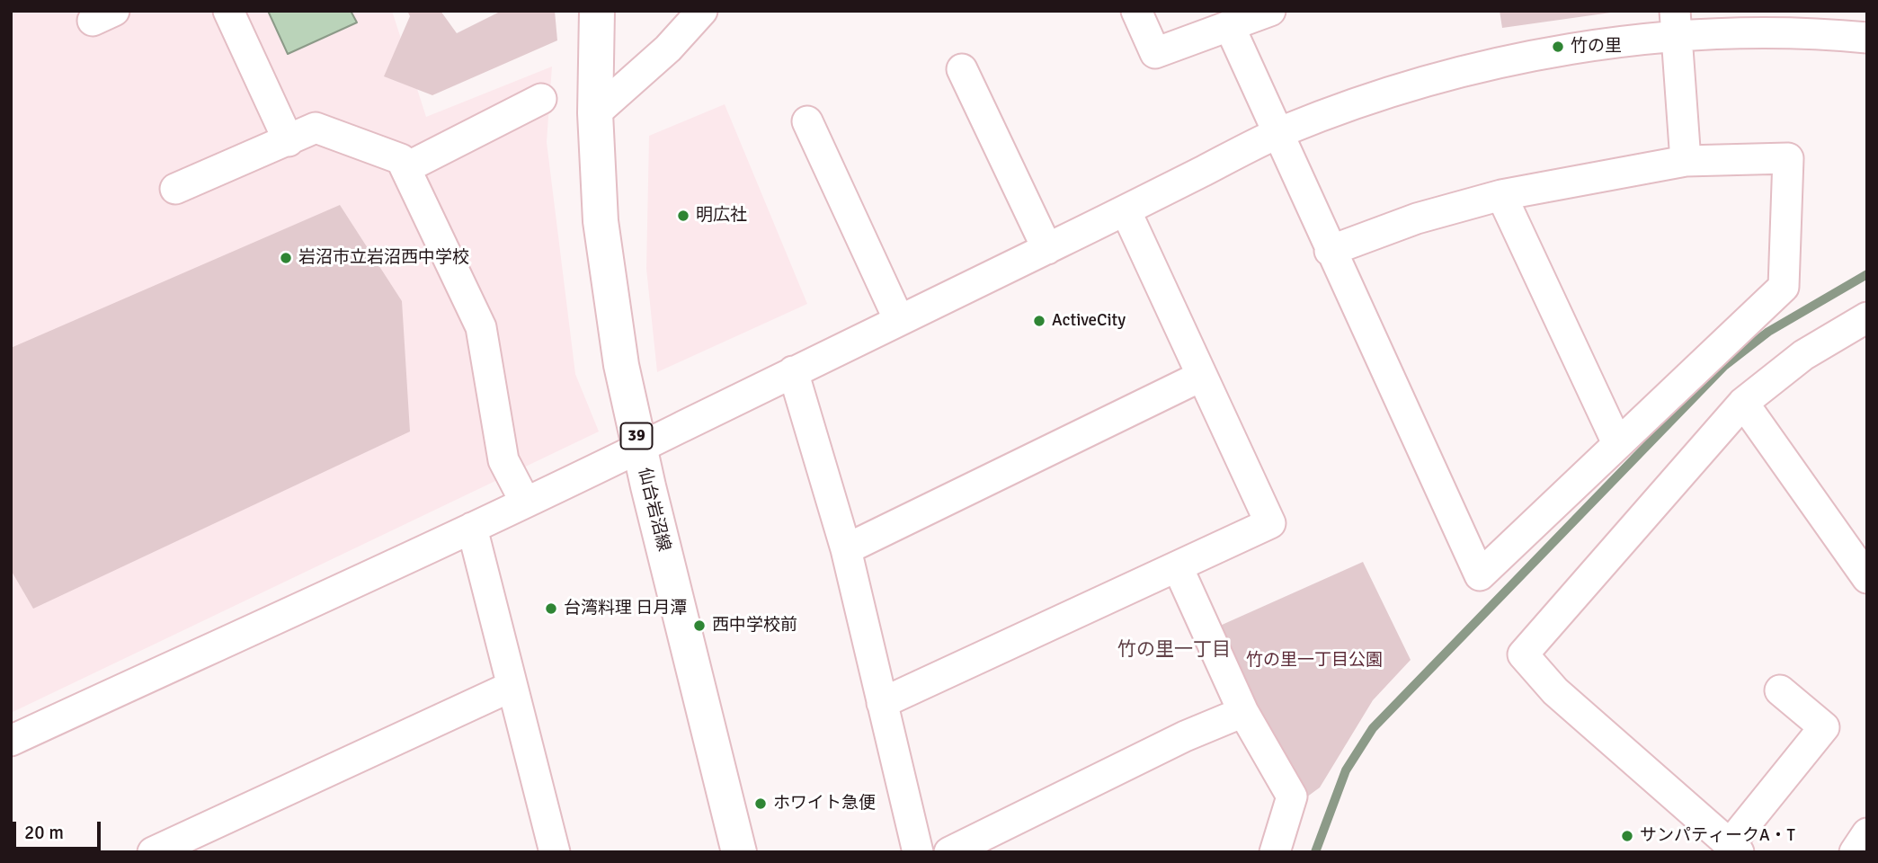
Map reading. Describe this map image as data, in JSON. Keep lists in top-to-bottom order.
{
  "streets": {
    "main road": ["39", "仙台岩沼線"]
  },
  "districts": ["竹の里一丁目"],
  "parks": ["竹の里一丁目公園"],
  "places": [
    "竹の里",
    "明広社",
    "岩沼市立岩沼西中学校",
    "ActiveCity",
    "台湾料理 日月潭",
    "西中学校前",
    "ホワイト急便",
    "サンパティークA・T"
  ],
  "scale_bar": "20 m"
}
